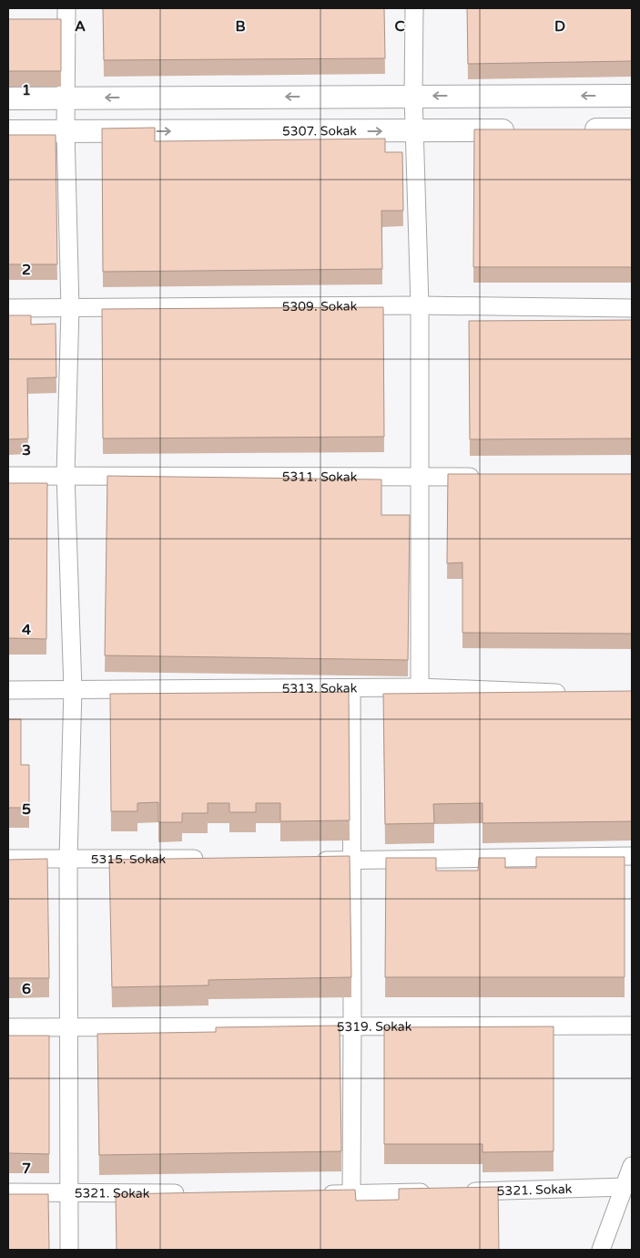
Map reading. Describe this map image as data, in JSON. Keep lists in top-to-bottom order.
{
  "streets": {
    "street": [
      "5307. Sokak",
      "5309. Sokak",
      "5311. Sokak",
      "5313. Sokak",
      "5315. Sokak",
      "5319. Sokak",
      "5321. Sokak"
    ]
  },
  "grid": {
    "columns": [
      "A",
      "B",
      "C",
      "D"
    ],
    "rows": [
      "1",
      "2",
      "3",
      "4",
      "5",
      "6",
      "7"
    ]
  }
}
